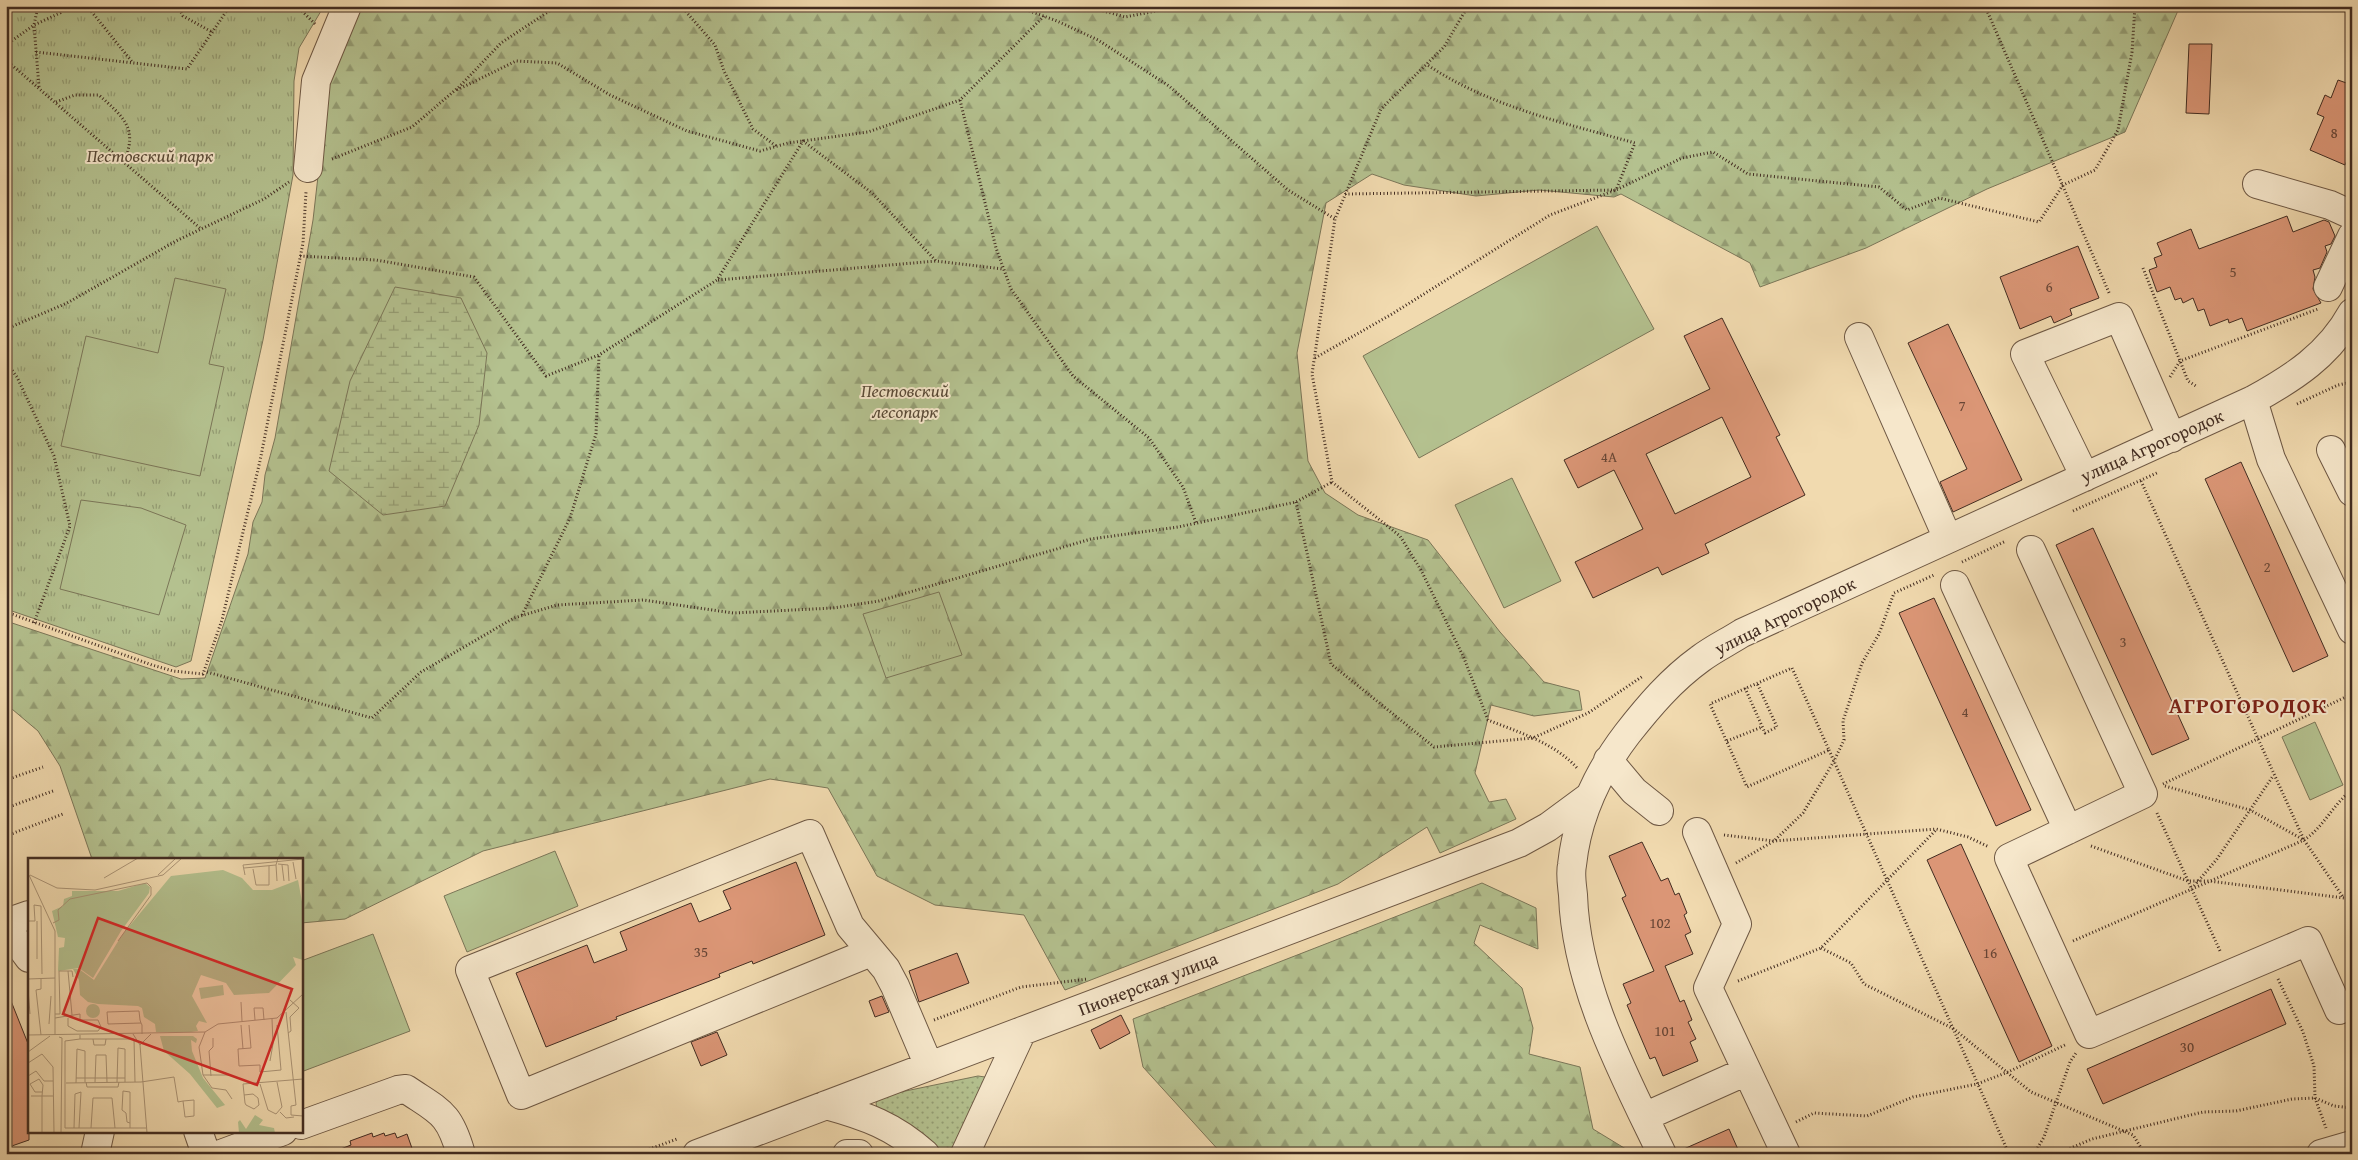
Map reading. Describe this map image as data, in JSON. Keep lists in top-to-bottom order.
{
  "streets": {
    "street": ["улица Агрогородок", "Пионерская улица"]
  },
  "crossings": [
    ["улица Агрогородок", "Пионерская улица"]
  ],
  "districts": ["АГРОГОРОДОК"],
  "parks": ["Пестовский парк", "Пестовский лесопарк"],
  "house_numbers": [
    "8",
    "5",
    "6",
    "7",
    "4А",
    "2",
    "3",
    "4",
    "102",
    "35",
    "16",
    "101",
    "30"
  ]
}
